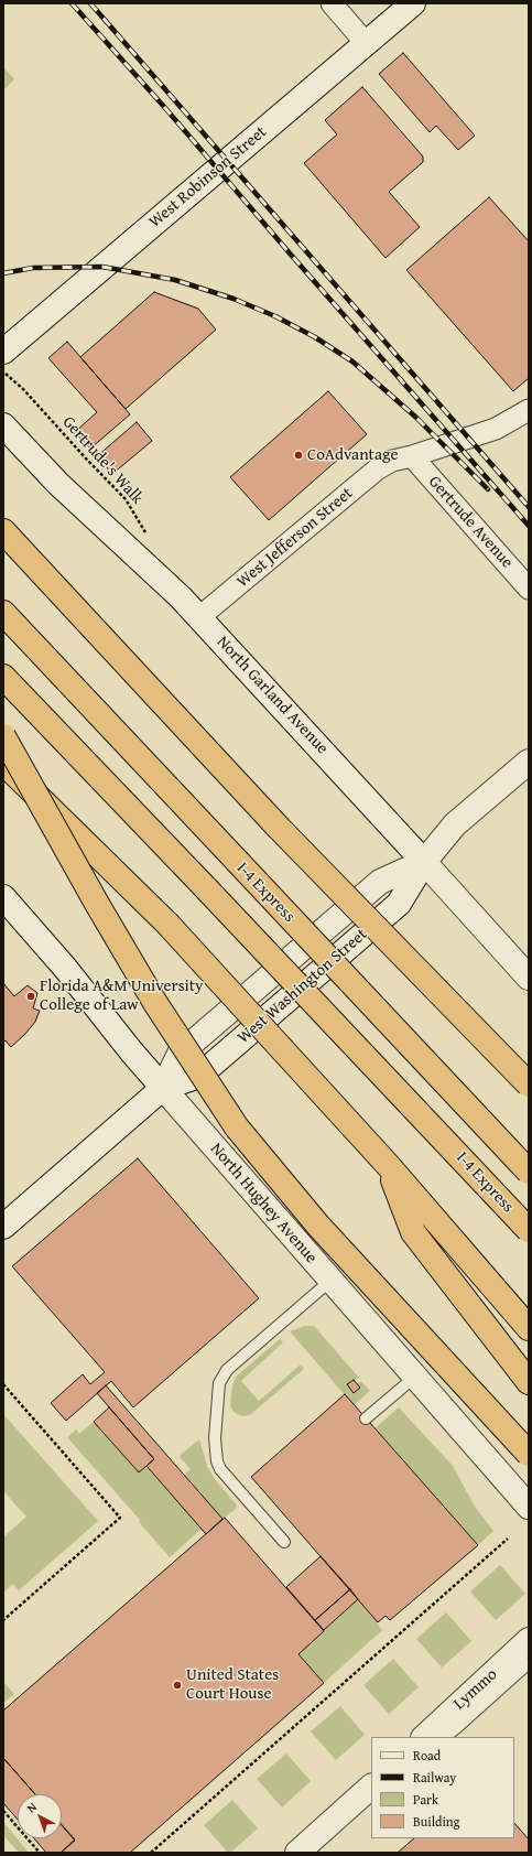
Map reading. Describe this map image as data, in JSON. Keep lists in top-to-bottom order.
{
  "streets": {
    "highway": ["I-4 Express"],
    "main road": [
      "West Robinson Street",
      "North Garland Avenue",
      "West Washington Street",
      "North Hughey Avenue"
    ],
    "street": ["Gertrude Avenue", "West Jefferson Street"],
    "lane": ["Lymmo"],
    "path": ["Gertrude's Walk"]
  },
  "crossings": [
    ["Gertrude Avenue", "West Jefferson Street"],
    ["West Jefferson Street", "North Garland Avenue"],
    ["North Garland Avenue", "West Washington Street"],
    ["West Washington Street", "North Hughey Avenue"]
  ],
  "places": ["CoAdvantage", "Florida A&M University College of Law", "United States Court House"],
  "legend": [
    "Road",
    "Railway",
    "Park",
    "Building"
  ],
  "north": "top left"
}
